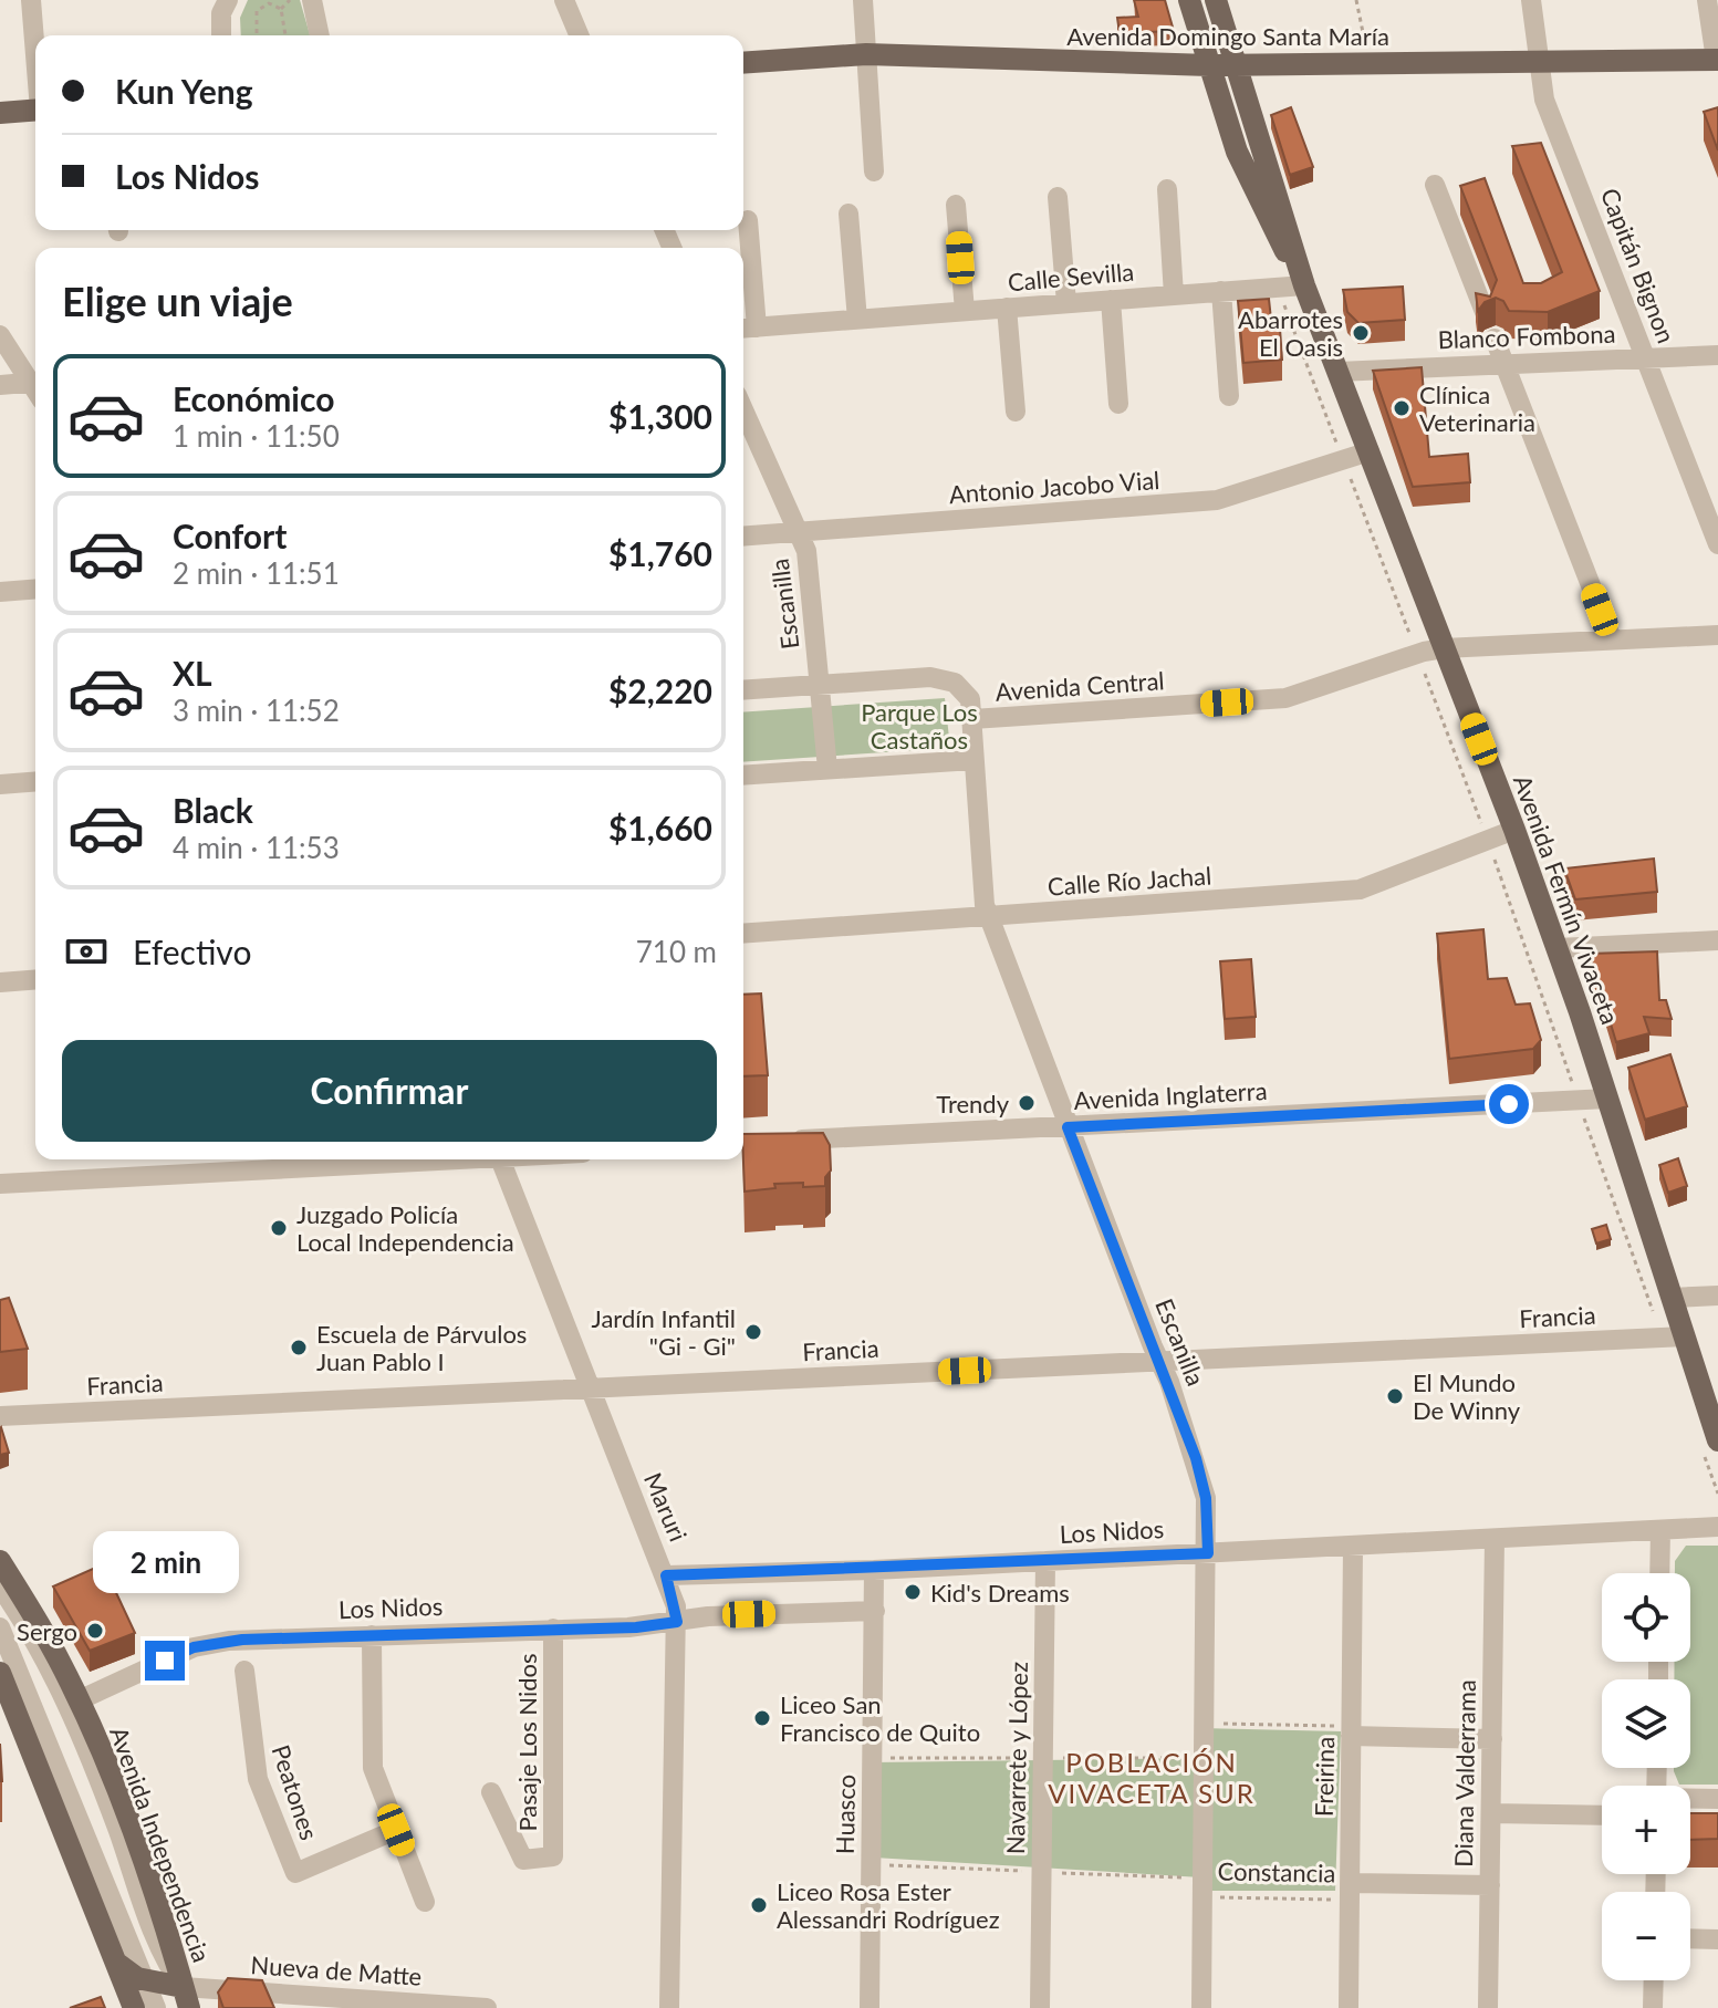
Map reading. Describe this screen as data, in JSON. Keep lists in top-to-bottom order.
{
  "streets": {
    "main road": ["Avenida Domingo Santa María", "Avenida Fermín Vivaceta", "Avenida Independencia"],
    "street": [
      "Capitán Bignon",
      "Calle Sevilla",
      "Blanco Fombona",
      "Antonio Jacobo Vial",
      "Escanilla",
      "Avenida Central",
      "Calle Río Jachal",
      "Avenida Inglaterra",
      "Francia",
      "Maruri",
      "Los Nidos",
      "Pasaje Los Nidos",
      "Navarrete y López",
      "Diana Valderrama",
      "Freirina",
      "Peatones",
      "Huasco",
      "Constancia",
      "Nueva de Matte"
    ]
  },
  "crossings": [
    ["Avenida Domingo Santa María", "Capitán Bignon"],
    ["Avenida Domingo Santa María", "Avenida Fermín Vivaceta"],
    ["Capitán Bignon", "Blanco Fombona"],
    ["Calle Sevilla", "Avenida Fermín Vivaceta"],
    ["Blanco Fombona", "Avenida Fermín Vivaceta"],
    ["Antonio Jacobo Vial", "Escanilla"],
    ["Antonio Jacobo Vial", "Avenida Fermín Vivaceta"],
    ["Escanilla", "Avenida Central"],
    ["Escanilla", "Calle Río Jachal"],
    ["Escanilla", "Avenida Inglaterra"],
    ["Escanilla", "Francia"],
    ["Escanilla", "Los Nidos"],
    ["Escanilla", "Constancia"],
    ["Avenida Central", "Avenida Fermín Vivaceta"],
    ["Calle Río Jachal", "Avenida Fermín Vivaceta"],
    ["Avenida Fermín Vivaceta", "Avenida Inglaterra"],
    ["Avenida Fermín Vivaceta", "Francia"],
    ["Francia", "Maruri"],
    ["Maruri", "Los Nidos"],
    ["Los Nidos", "Pasaje Los Nidos"],
    ["Los Nidos", "Navarrete y López"],
    ["Los Nidos", "Diana Valderrama"],
    ["Los Nidos", "Freirina"],
    ["Los Nidos", "Huasco"],
    ["Los Nidos", "Avenida Independencia"],
    ["Diana Valderrama", "Constancia"],
    ["Freirina", "Constancia"],
    ["Avenida Independencia", "Nueva de Matte"]
  ],
  "districts": ["POBLACIÓN VIVACETA SUR"],
  "parks": ["Parque Los Castaños"],
  "places": [
    "Abarrotes El Oasis",
    "Clínica Veterinaria",
    "Trendy",
    "Juzgado Policía Local Independencia",
    "Jardín Infantil \"Gi - Gi\"",
    "Escuela de Párvulos Juan Pablo I",
    "El Mundo De Winny",
    "Kid's Dreams",
    "Sergo",
    "Liceo San Francisco de Quito",
    "Liceo Rosa Ester Alessandri Rodríguez"
  ],
  "page": {
    "banner": ["Kun Yeng", "Los Nidos"],
    "heading": "Elige un viaje",
    "list": [
      {
        "name": "Económico",
        "note": "1 min · 11:50",
        "value": "$1,300"
      },
      {
        "name": "Confort",
        "note": "2 min · 11:51",
        "value": "$1,760"
      },
      {
        "name": "XL",
        "note": "3 min · 11:52",
        "value": "$2,220"
      },
      {
        "name": "Black",
        "note": "4 min · 11:53",
        "value": "$1,660"
      }
    ],
    "pay": ["Efectivo", "710 m"],
    "buttons": "Confirmar",
    "bubble": "2 min",
    "map_buttons": ["+", "−"]
  }
}
